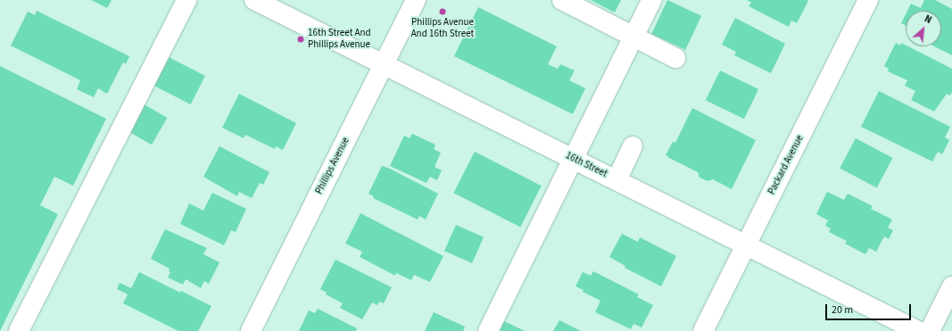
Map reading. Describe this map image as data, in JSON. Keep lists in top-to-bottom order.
{
  "streets": {
    "street": ["16th Street", "Packard Avenue", "Phillips Avenue"]
  },
  "crossings": [
    ["16th Street", "Packard Avenue"],
    ["16th Street", "Phillips Avenue"]
  ],
  "places": ["Phillips Avenue And 16th Street", "16th Street And Phillips Avenue"],
  "scale_bar": "20 m",
  "north": "top right"
}
